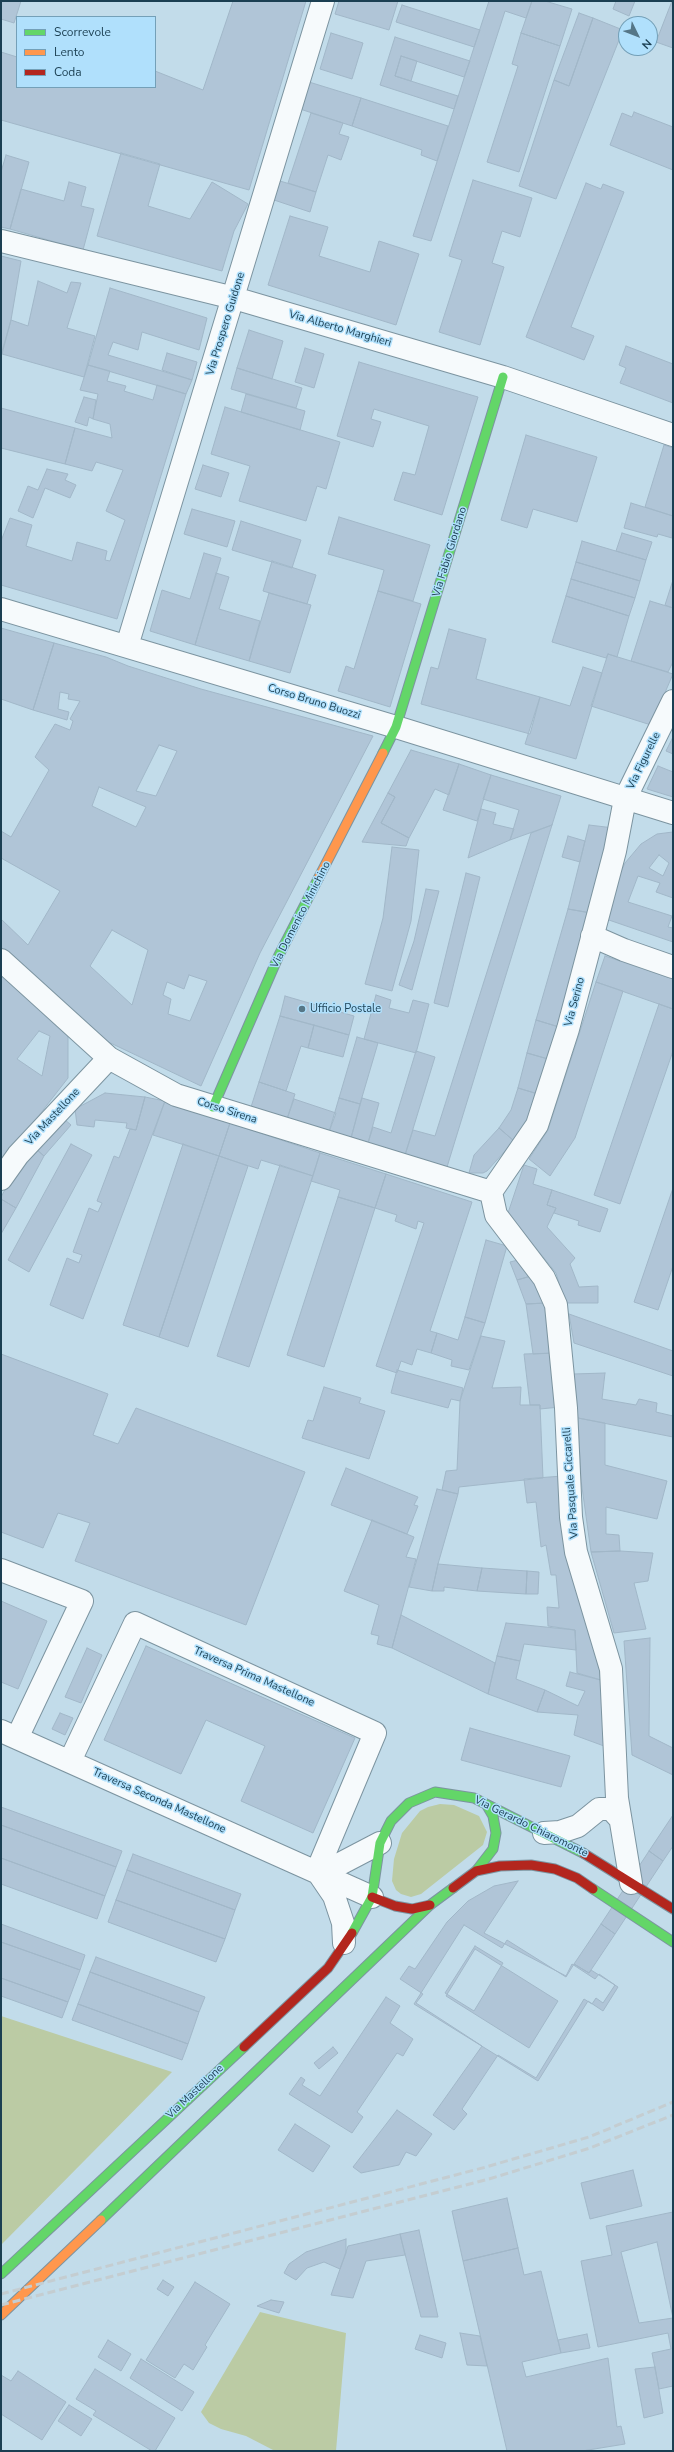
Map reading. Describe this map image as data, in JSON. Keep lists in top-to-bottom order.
{
  "streets": {
    "street": [
      "Via Prospero Guidone",
      "Via Alberto Marghieri",
      "Via Fabio Giordano",
      "Corso Bruno Buozzi",
      "Via Figurelle",
      "Via Domenico Minichino",
      "Via Serino",
      "Corso Sirena",
      "Via Mastellone",
      "Via Pasquale Ciccarelli",
      "Traversa Prima Mastellone",
      "Traversa Seconda Mastellone",
      "Via Gerardo Chiaromonte"
    ]
  },
  "crossings": [
    ["Via Prospero Guidone", "Via Alberto Marghieri"],
    ["Via Prospero Guidone", "Corso Bruno Buozzi"],
    ["Via Alberto Marghieri", "Via Fabio Giordano"],
    ["Via Fabio Giordano", "Corso Bruno Buozzi"],
    ["Via Fabio Giordano", "Via Domenico Minichino"],
    ["Corso Bruno Buozzi", "Via Figurelle"],
    ["Corso Bruno Buozzi", "Via Domenico Minichino"],
    ["Corso Bruno Buozzi", "Via Serino"],
    ["Via Figurelle", "Via Serino"],
    ["Via Domenico Minichino", "Corso Sirena"],
    ["Via Serino", "Corso Sirena"],
    ["Via Serino", "Via Pasquale Ciccarelli"],
    ["Corso Sirena", "Via Mastellone"],
    ["Corso Sirena", "Via Pasquale Ciccarelli"],
    ["Via Mastellone", "Traversa Seconda Mastellone"],
    ["Via Mastellone", "Via Gerardo Chiaromonte"],
    ["Via Pasquale Ciccarelli", "Via Gerardo Chiaromonte"],
    ["Traversa Prima Mastellone", "Traversa Seconda Mastellone"],
    ["Traversa Seconda Mastellone", "Via Gerardo Chiaromonte"]
  ],
  "places": ["Ufficio Postale"],
  "legend": ["Scorrevole", "Lento", "Coda"],
  "north": "bottom right"
}
